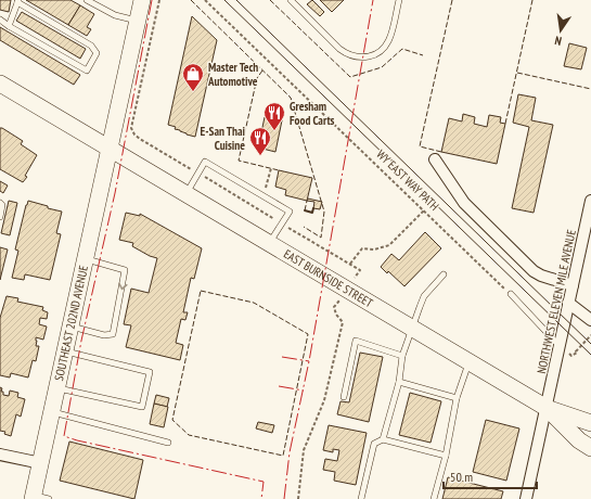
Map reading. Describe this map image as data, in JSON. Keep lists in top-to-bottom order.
{
  "streets": {
    "main road": ["EAST BURNSIDE STREET", "SOUTHEAST 202ND AVENUE"],
    "street": ["NORTHWEST ELEVEN MILE AVENUE"],
    "path": ["WY'EAST WAY PATH"]
  },
  "crossings": [
    ["EAST BURNSIDE STREET", "NORTHWEST ELEVEN MILE AVENUE"],
    ["EAST BURNSIDE STREET", "SOUTHEAST 202ND AVENUE"]
  ],
  "places": {
    "shop": ["Master Tech Automotive"],
    "restaurant": ["Gresham Food Carts", "E-San Thai Cuisine"]
  },
  "scale_bar": "50 m",
  "north": "bottom"
}
